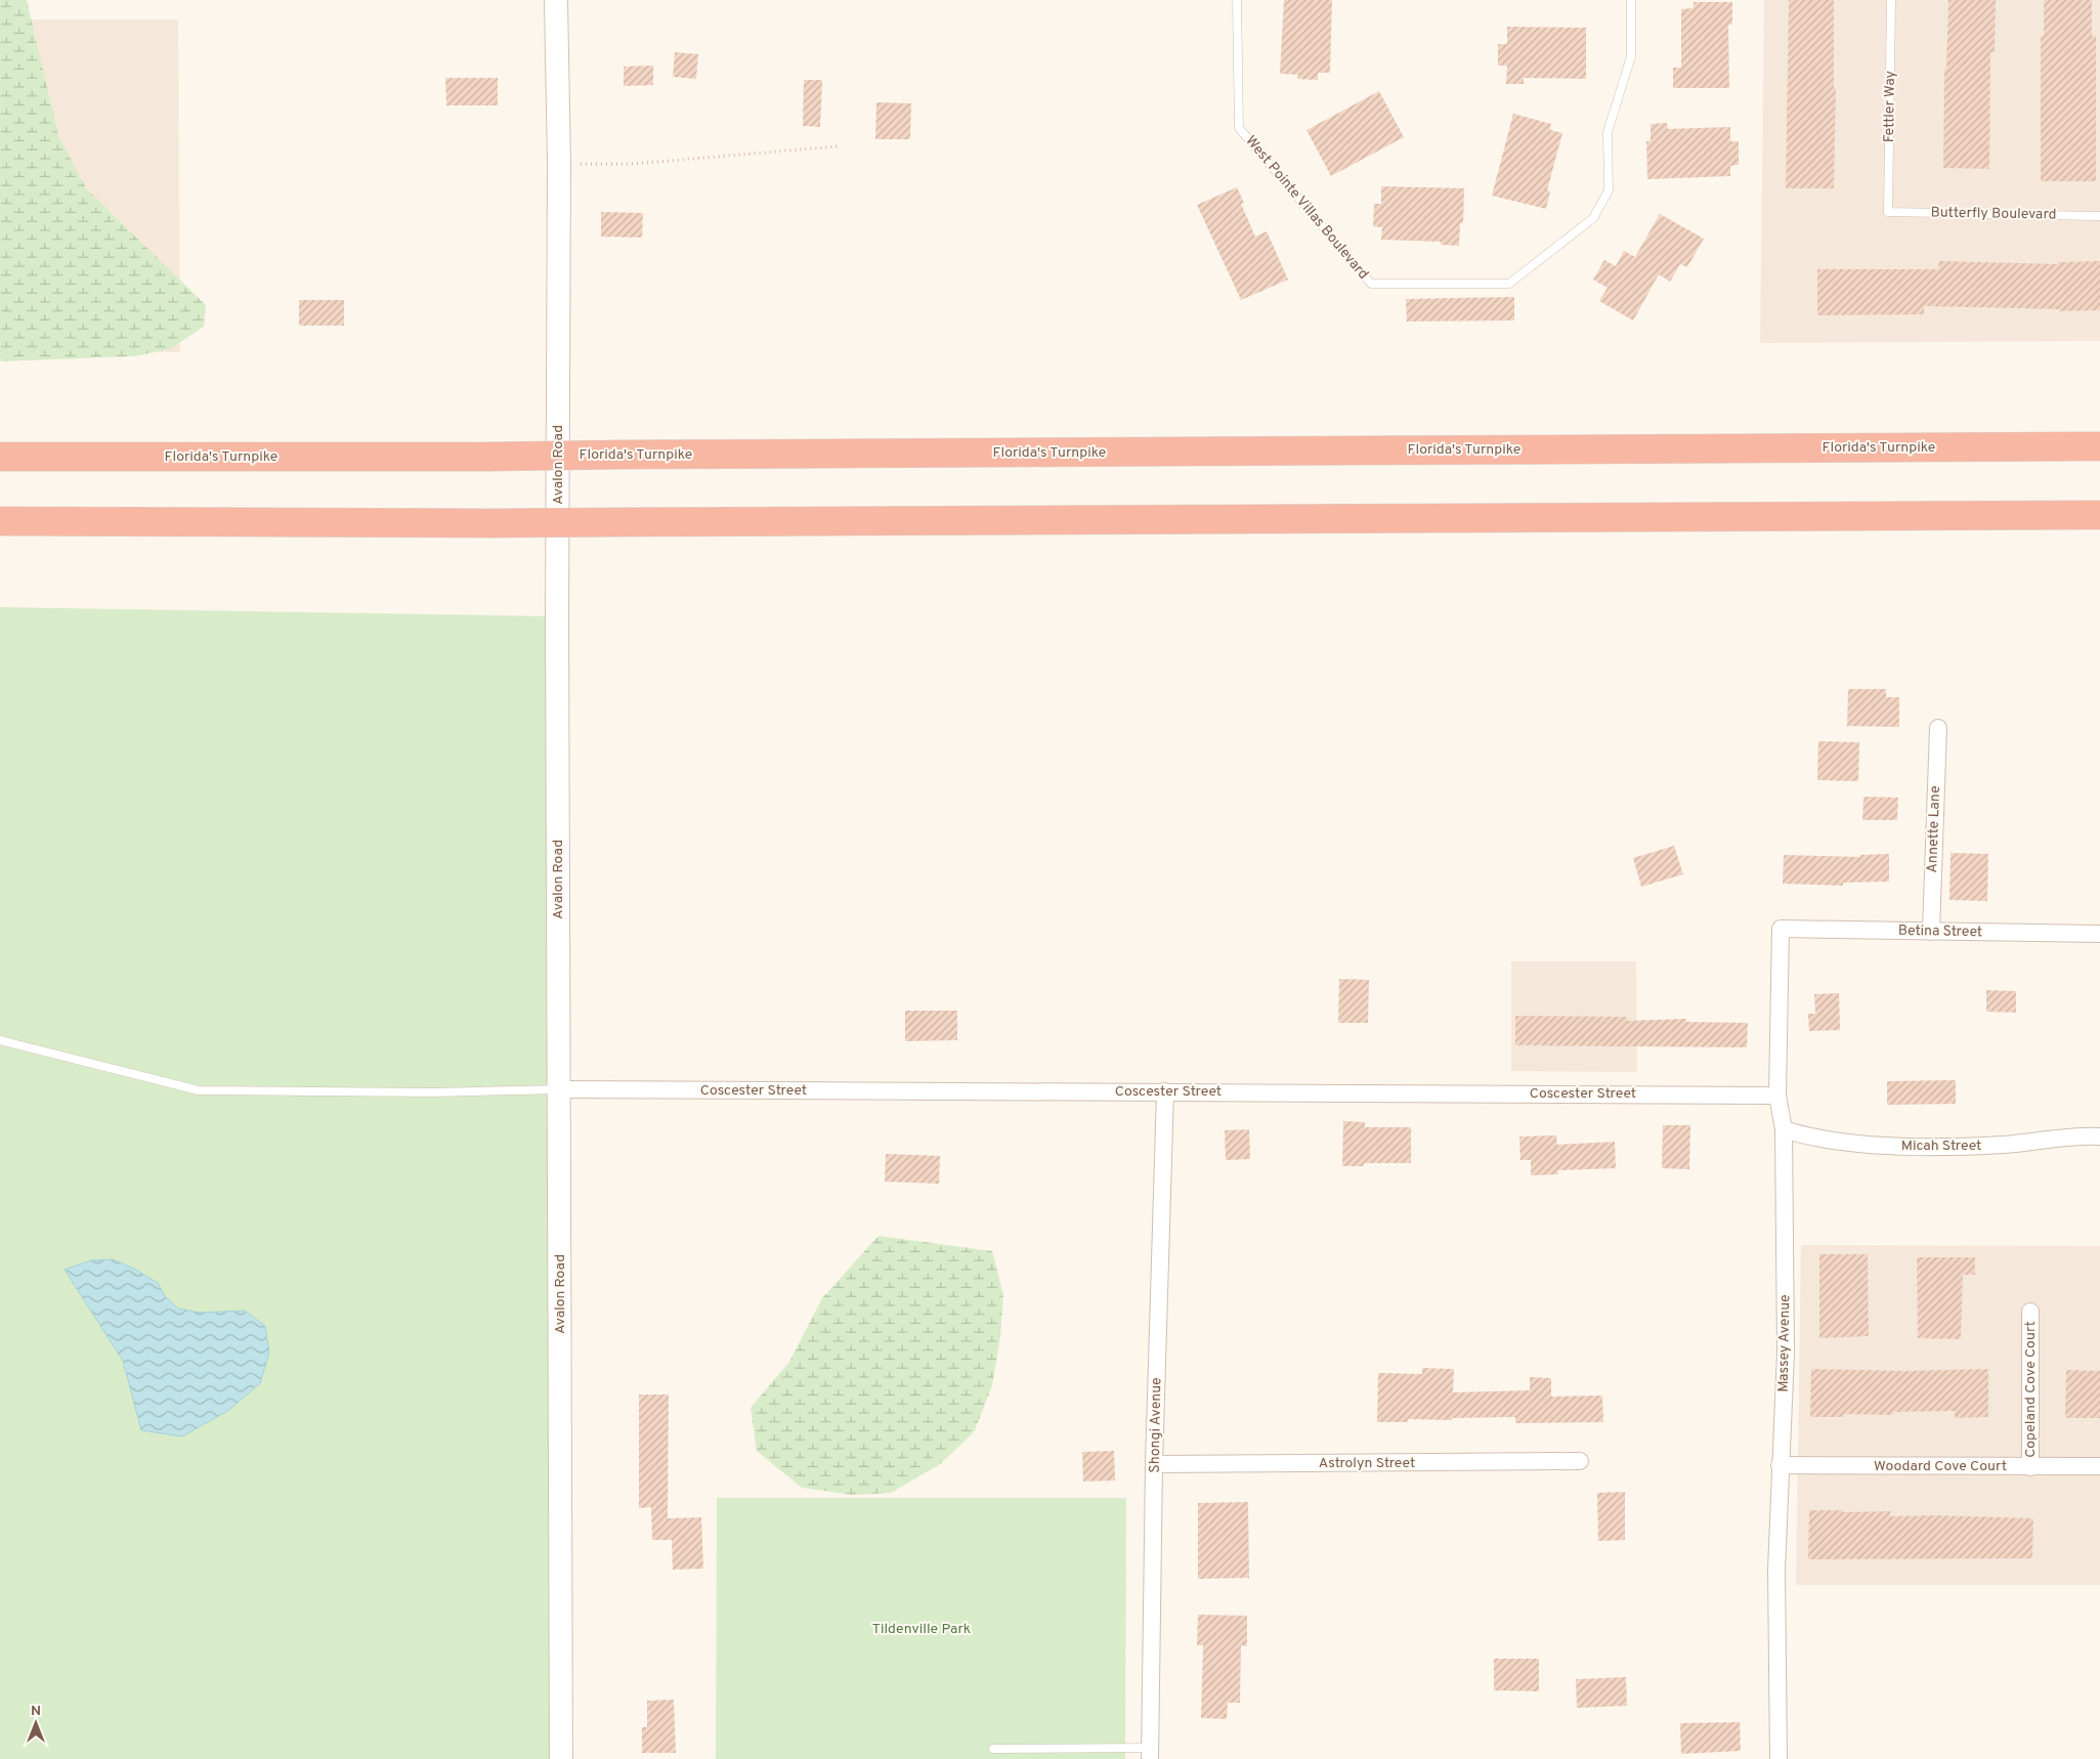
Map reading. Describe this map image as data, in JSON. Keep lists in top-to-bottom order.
{
  "streets": {
    "highway": ["Florida's Turnpike"],
    "main road": ["Avalon Road"],
    "street": [
      "Annette Lane",
      "Betina Street",
      "Coscester Street",
      "Micah Street",
      "Massey Avenue",
      "Copeland Cove Court",
      "Shongi Avenue",
      "Astrolyn Street",
      "Woodard Cove Court"
    ],
    "lane": ["Fettler Way", "West Pointe Villas Boulevard", "Butterfly Boulevard"]
  },
  "crossings": [
    ["Fettler Way", "Butterfly Boulevard"],
    ["Avalon Road", "Coscester Street"],
    ["Annette Lane", "Betina Street"],
    ["Betina Street", "Massey Avenue"],
    ["Coscester Street", "Massey Avenue"],
    ["Coscester Street", "Shongi Avenue"],
    ["Micah Street", "Massey Avenue"],
    ["Massey Avenue", "Woodard Cove Court"],
    ["Copeland Cove Court", "Woodard Cove Court"],
    ["Shongi Avenue", "Astrolyn Street"]
  ],
  "parks": ["Tildenville Park"],
  "north": "top"
}
